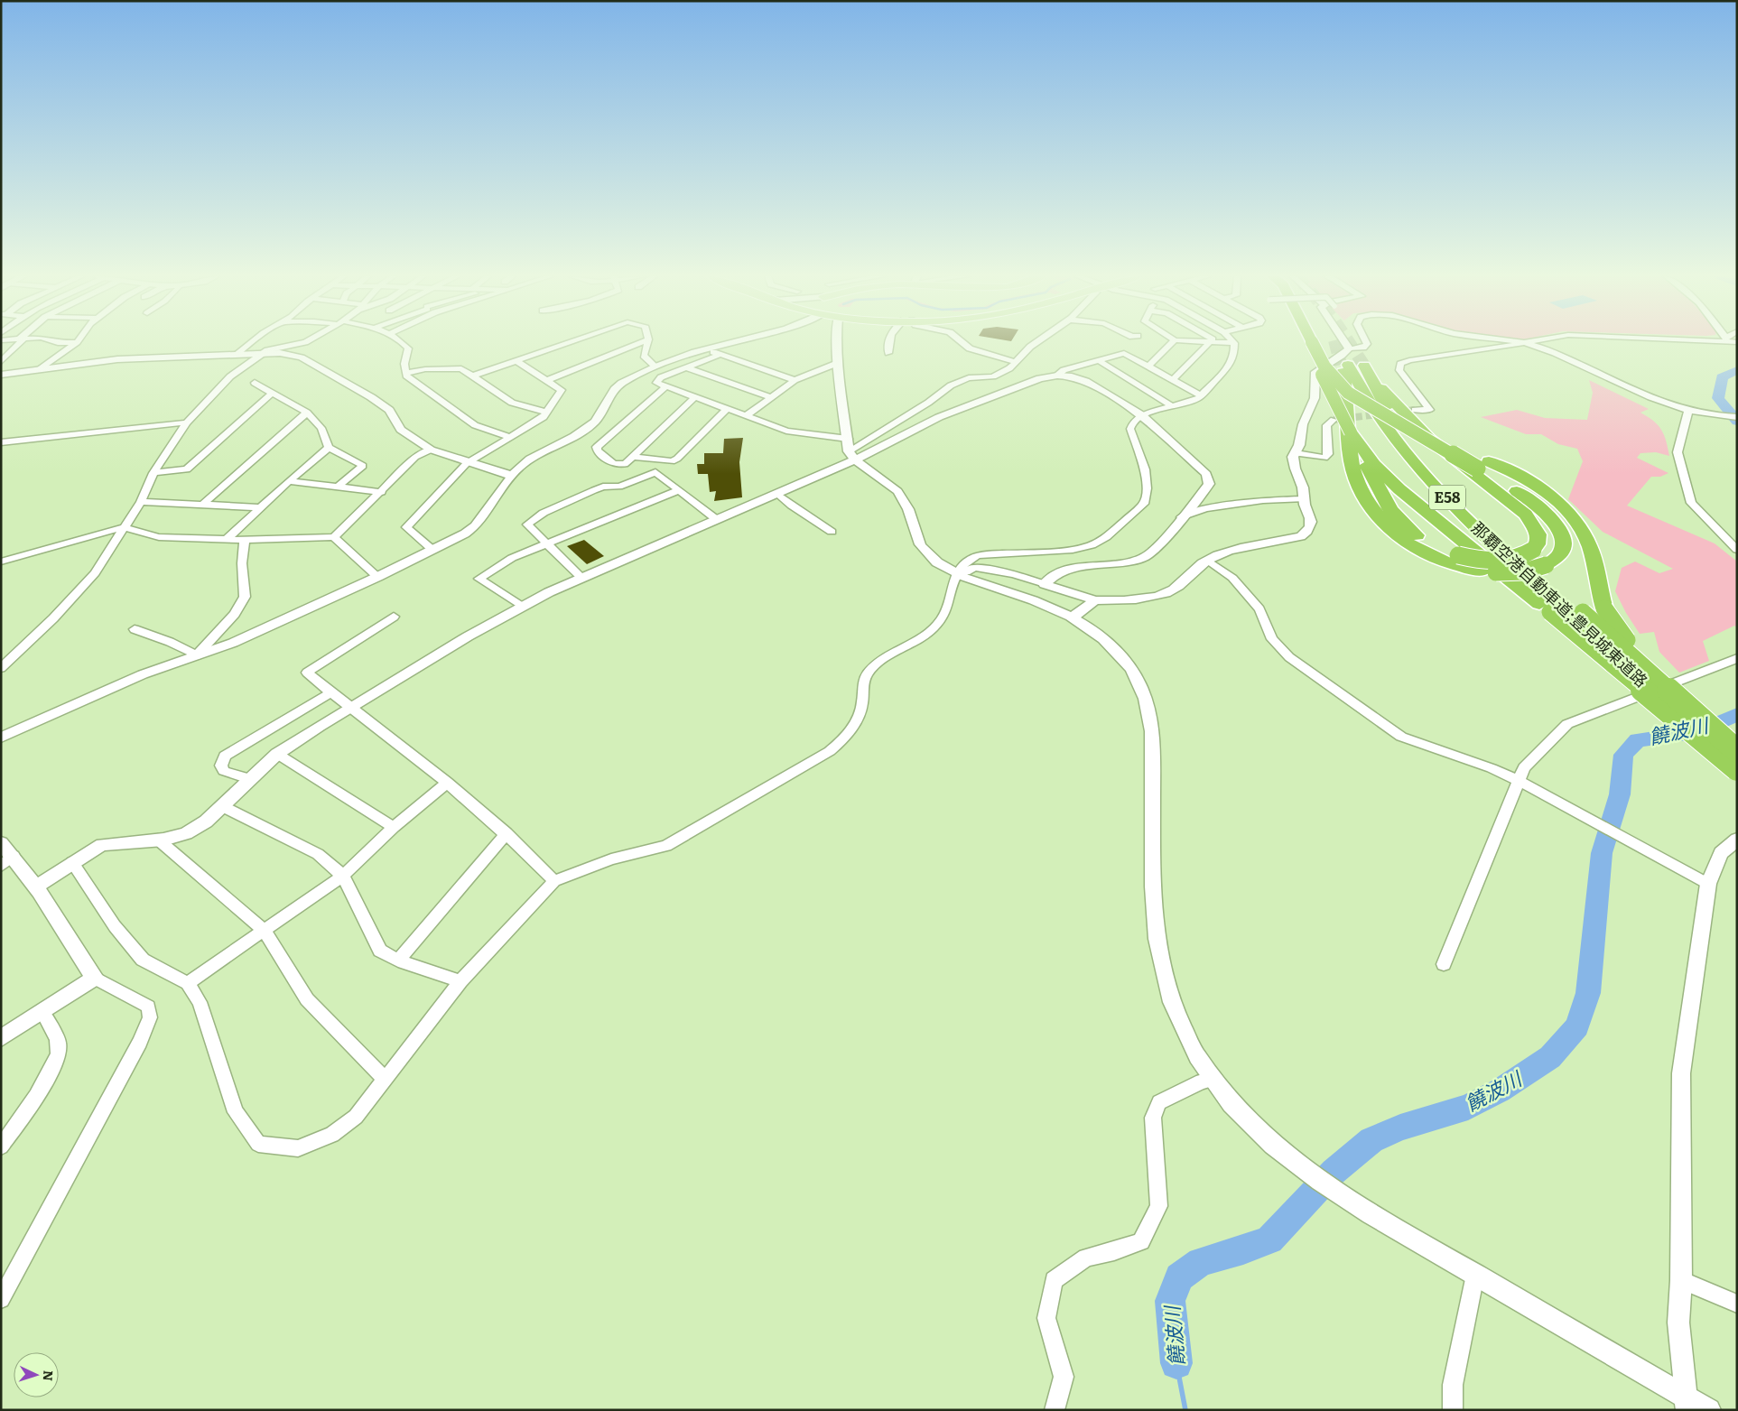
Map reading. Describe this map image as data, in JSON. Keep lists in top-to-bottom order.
{
  "streets": {
    "highway": ["E58", "那覇空港自動車道;豊見城東道路"]
  },
  "water": ["饒波川"],
  "north": "right"
}
